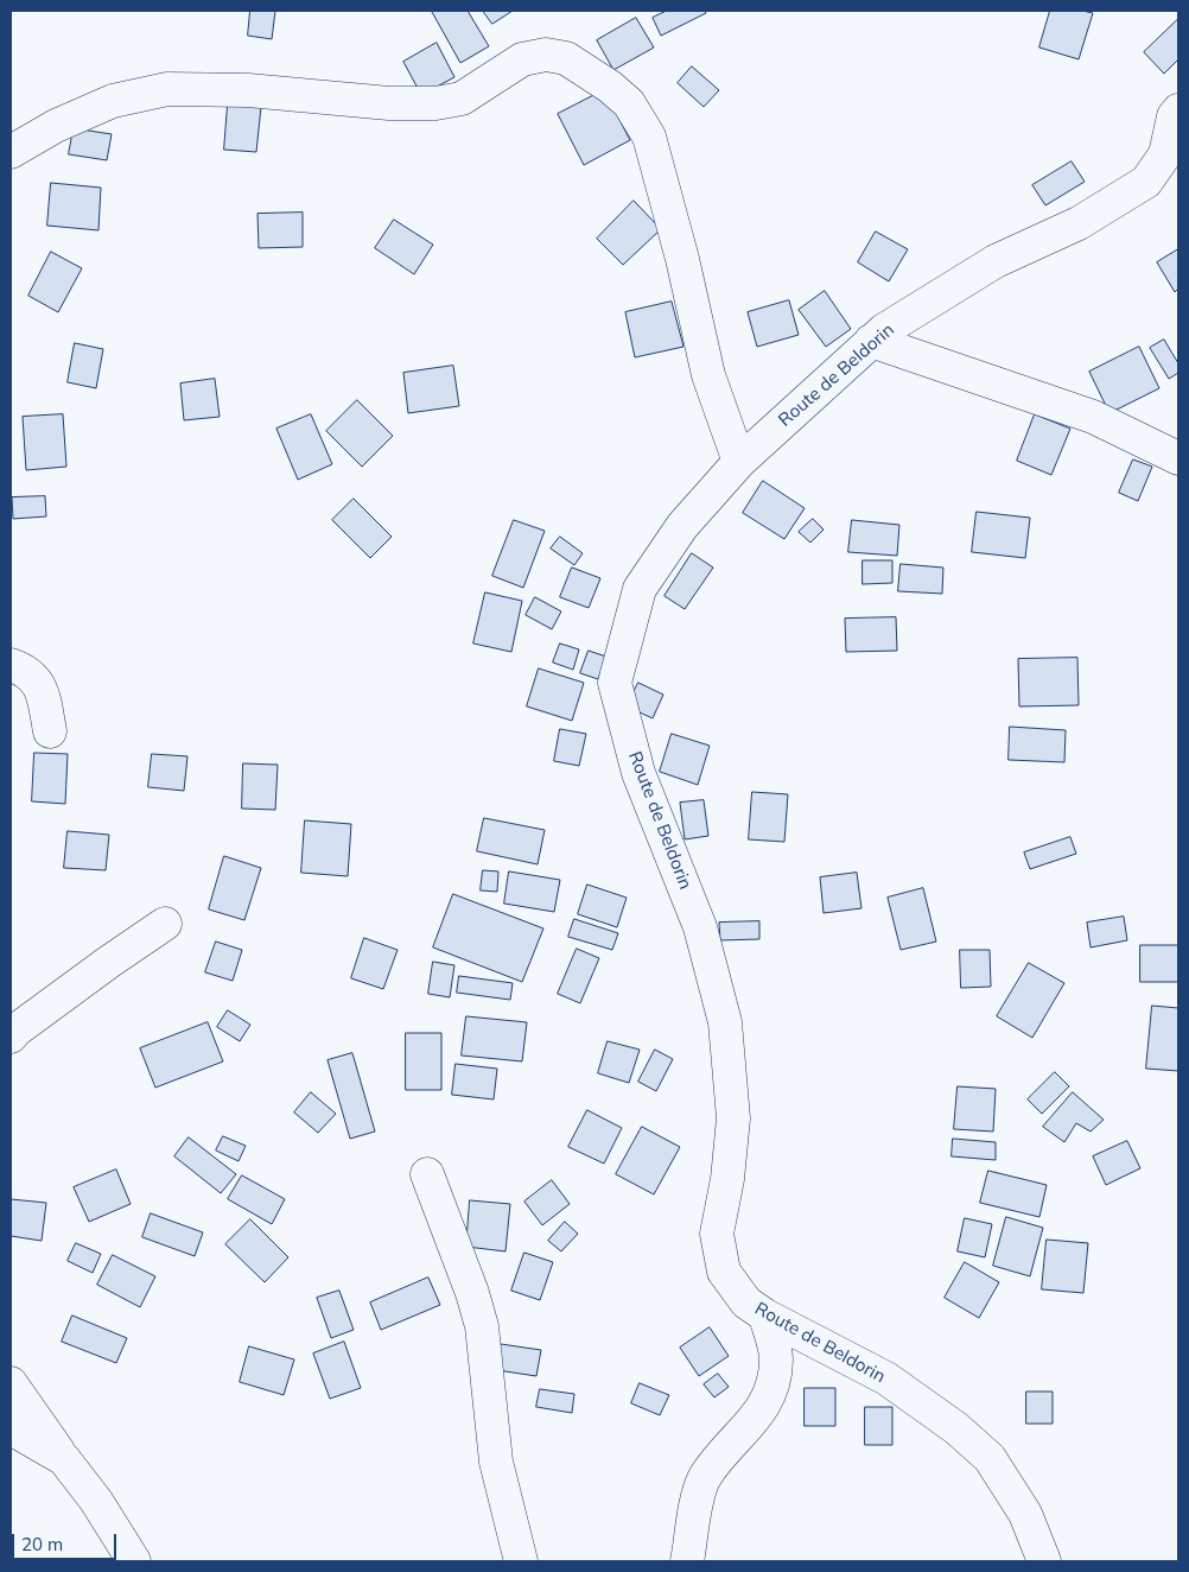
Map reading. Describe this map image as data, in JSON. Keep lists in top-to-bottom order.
{
  "streets": {
    "street": ["Route de Beldorin"]
  },
  "scale_bar": "20 m"
}
